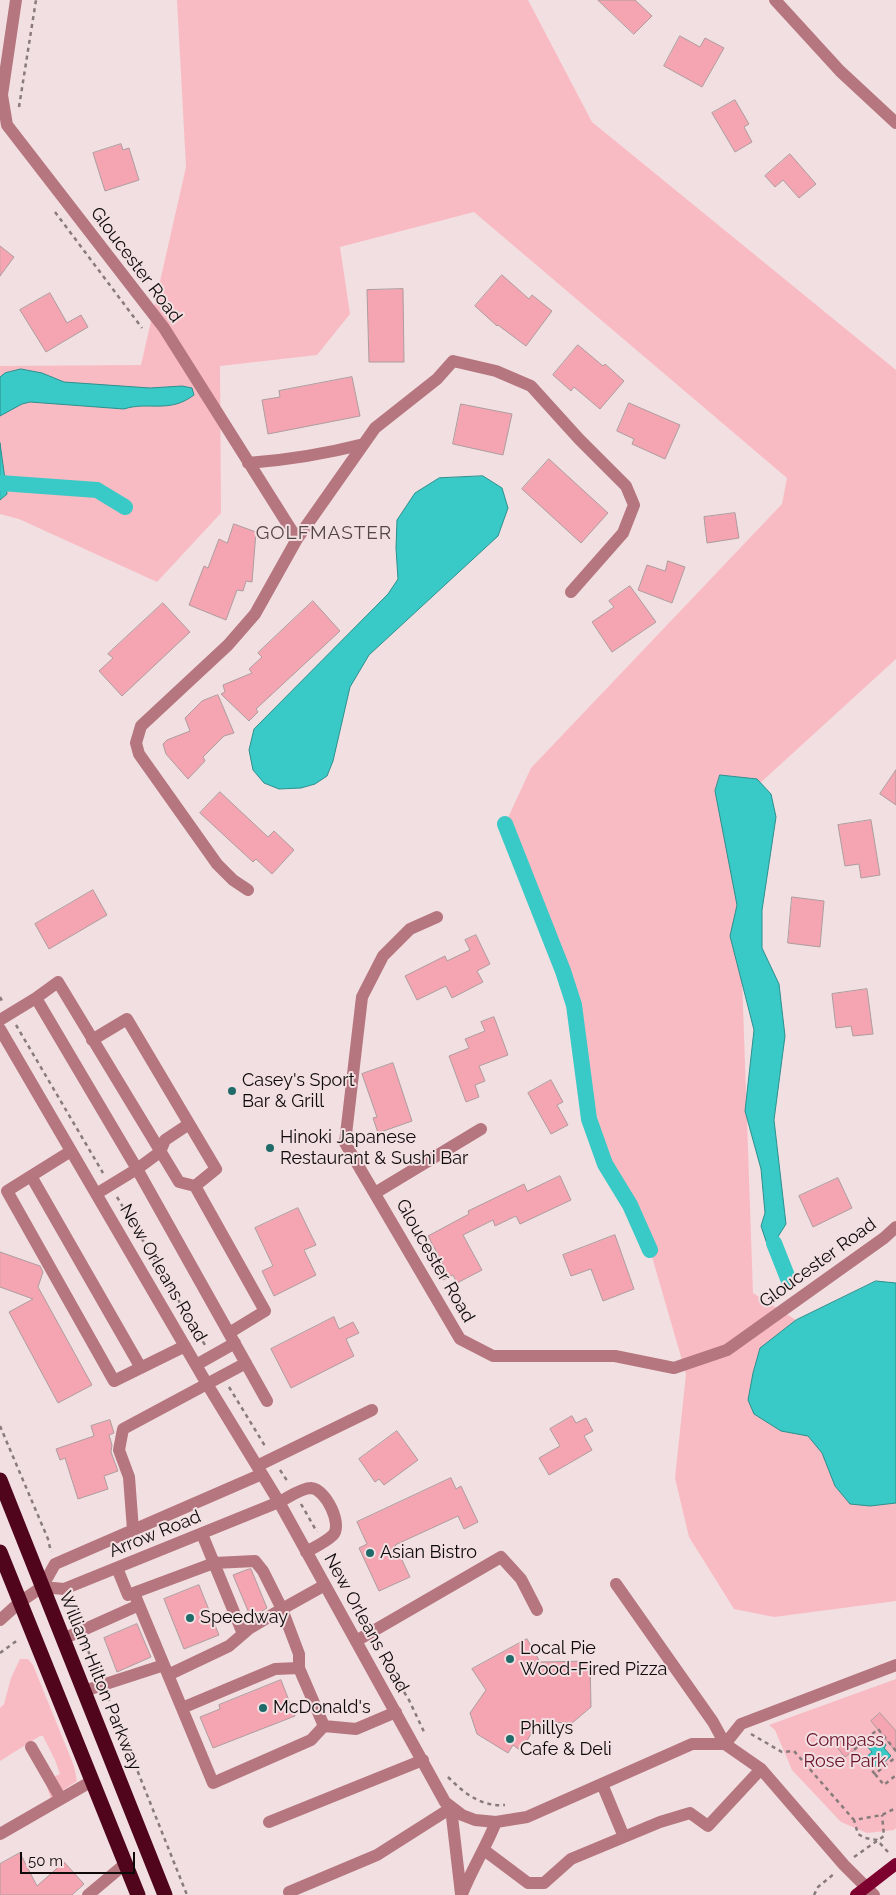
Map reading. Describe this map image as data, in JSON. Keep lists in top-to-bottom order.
{
  "streets": {
    "highway": ["William Hilton Parkway"],
    "street": ["Gloucester Road", "New Orleans Road", "Arrow Road"]
  },
  "crossings": [
    ["New Orleans Road", "Arrow Road"],
    ["Arrow Road", "William Hilton Parkway"]
  ],
  "districts": ["GOLFMASTER"],
  "parks": ["Compass Rose Park"],
  "places": [
    "Casey's Sport Bar & Grill",
    "Hinoki Japanese Restaurant & Sushi Bar",
    "Asian Bistro",
    "Speedway",
    "Local Pie Wood-Fired Pizza",
    "McDonald's",
    "Phillys Cafe & Deli"
  ],
  "scale_bar": "50 m"
}
